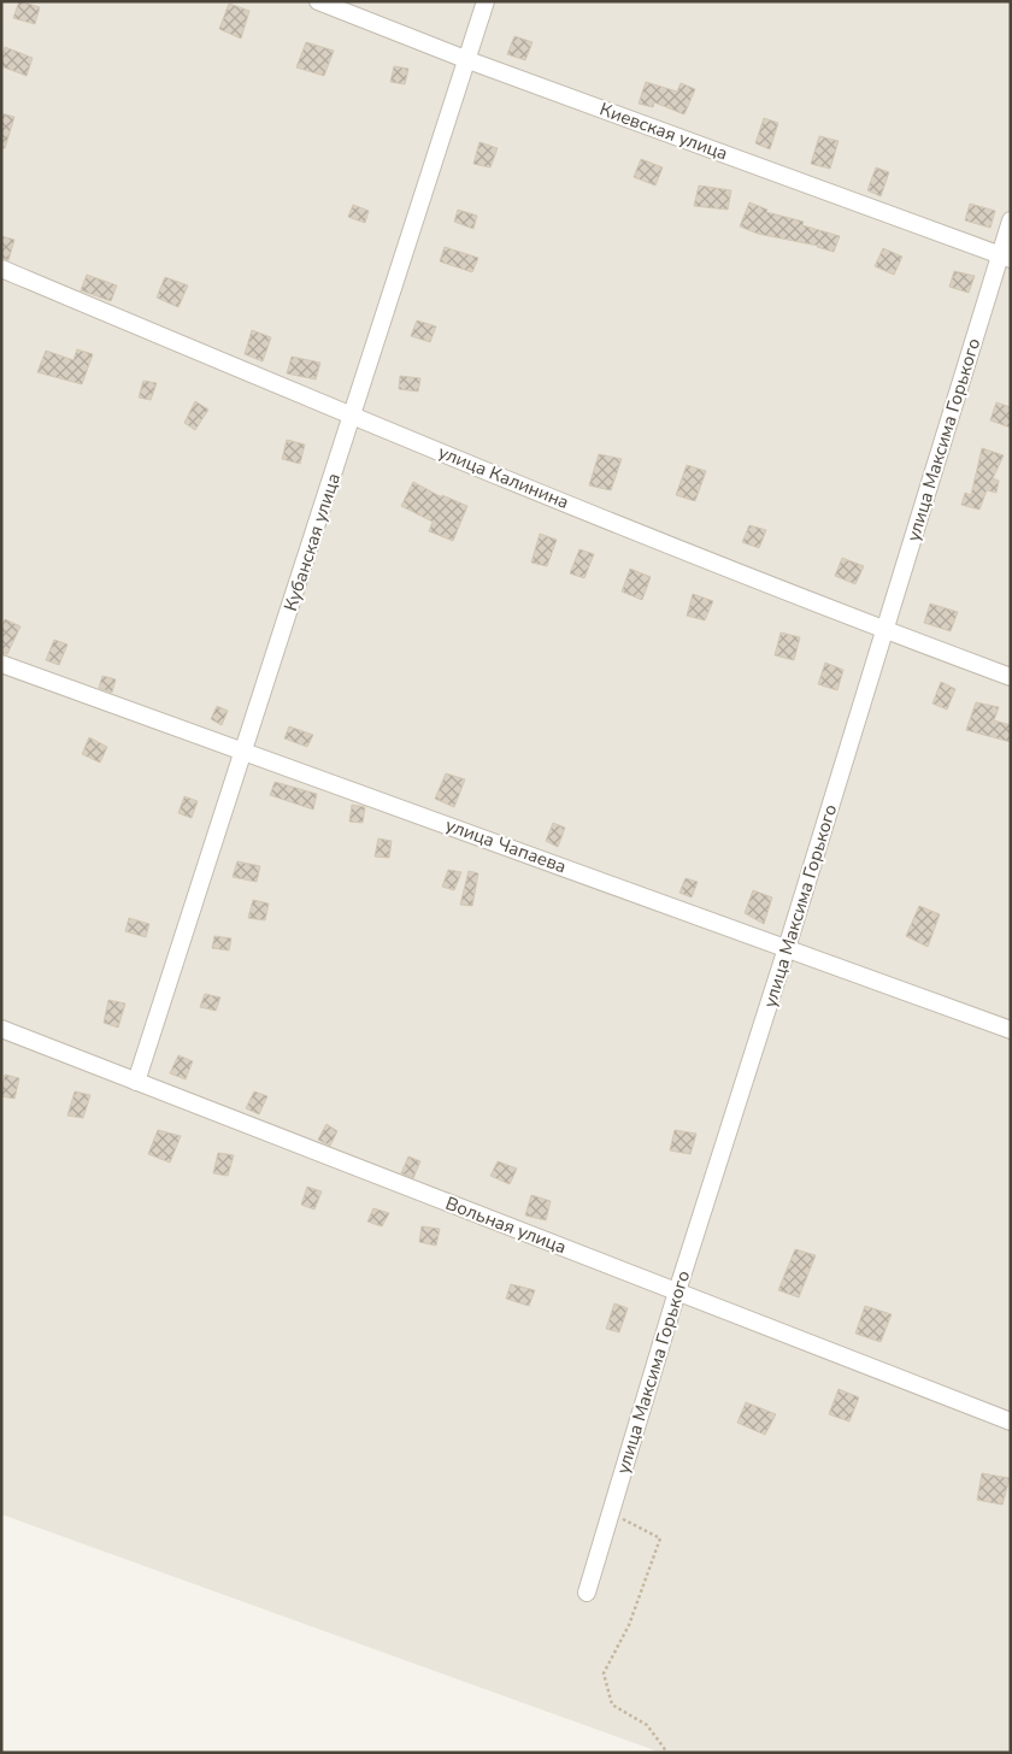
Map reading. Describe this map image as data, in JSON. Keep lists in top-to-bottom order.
{
  "streets": {
    "street": [
      "Киевская улица",
      "улица Максима Горького",
      "улица Калинина",
      "Кубанская улица",
      "улица Чапаева",
      "Вольная улица"
    ]
  },
  "crossings": [
    ["Киевская улица", "улица Максима Горького"],
    ["Киевская улица", "Кубанская улица"],
    ["улица Максима Горького", "улица Калинина"],
    ["улица Максима Горького", "улица Чапаева"],
    ["улица Максима Горького", "Вольная улица"],
    ["улица Калинина", "Кубанская улица"],
    ["Кубанская улица", "улица Чапаева"],
    ["Кубанская улица", "Вольная улица"]
  ]
}
